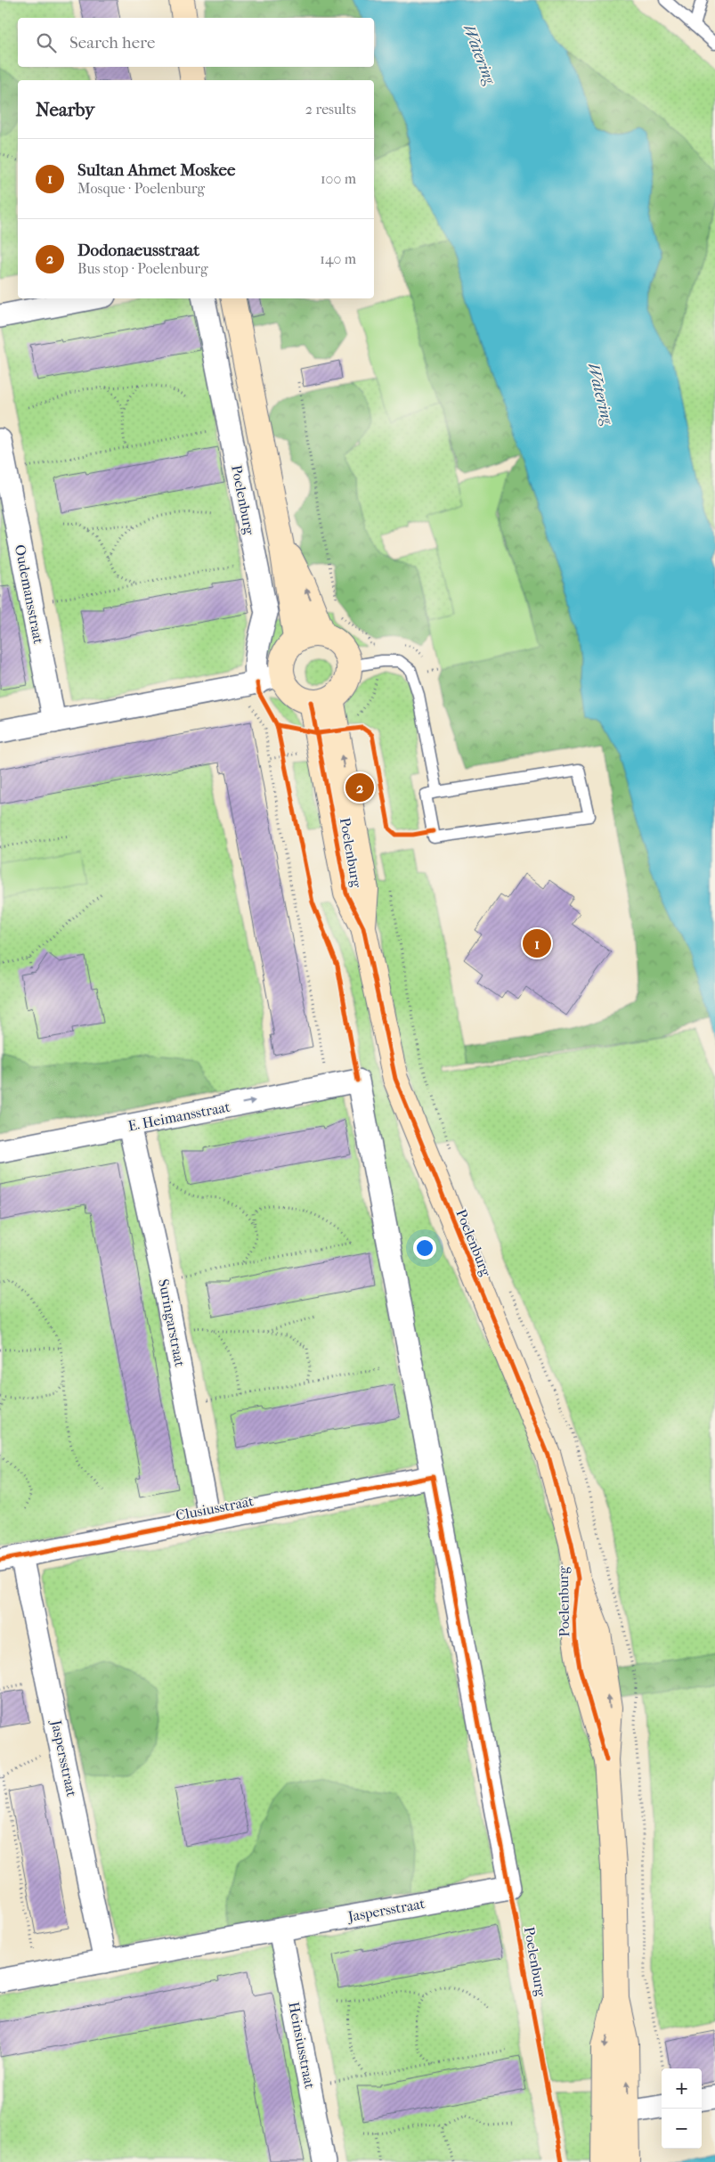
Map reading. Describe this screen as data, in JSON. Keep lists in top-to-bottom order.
{
  "streets": {
    "street": [
      "Poelenburg",
      "Oudemansstraat",
      "E. Heimansstraat",
      "Suringarstraat",
      "Clusiusstraat",
      "Jaspersstraat",
      "Heinsiusstraat"
    ]
  },
  "crossings": [
    ["E. Heimansstraat", "Suringarstraat"],
    ["E. Heimansstraat", "Clusiusstraat"],
    ["E. Heimansstraat", "Jaspersstraat"],
    ["Suringarstraat", "Clusiusstraat"],
    ["Clusiusstraat", "Jaspersstraat"],
    ["Jaspersstraat", "Heinsiusstraat"]
  ],
  "water": ["Watering"],
  "page": {
    "search": "Search here",
    "heading": ["Nearby", "2 results"],
    "list": [
      {
        "mark": "1",
        "name": "Sultan Ahmet Moskee",
        "note": "Mosque · Poelenburg",
        "value": "100 m"
      },
      {
        "mark": "2",
        "name": "Dodonaeusstraat",
        "note": "Bus stop · Poelenburg",
        "value": "140 m"
      }
    ],
    "pins": ["2", "1"],
    "map_buttons": ["+", "−"]
  }
}
